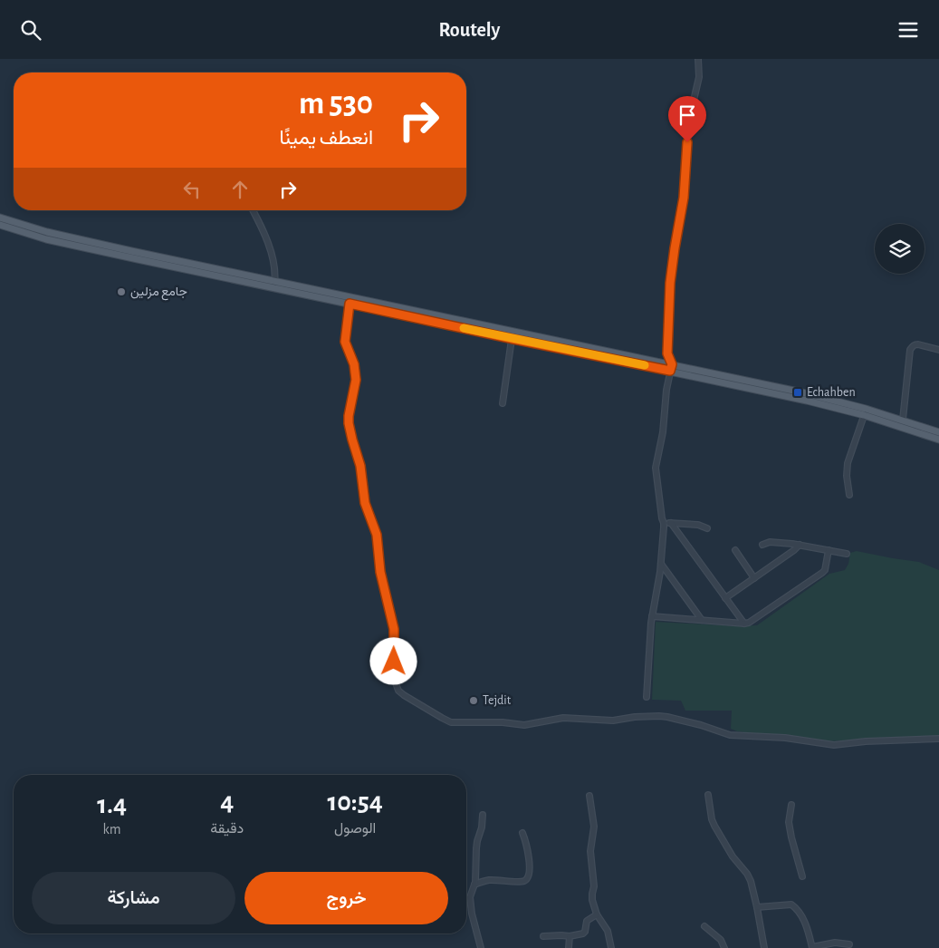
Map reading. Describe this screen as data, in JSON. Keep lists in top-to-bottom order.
{
  "places": {
    "other": ["جامع مزلين", "Tejdit"],
    "transit": ["Echahben"]
  },
  "page": {
    "header": "Routely",
    "turn": ["530 m", "انعطف يمينًا"],
    "eta": [
      "10:54",
      "الوصول",
      "4",
      "دقيقة",
      "1.4",
      "km"
    ],
    "buttons": ["خروج", "مشاركة"]
  }
}
